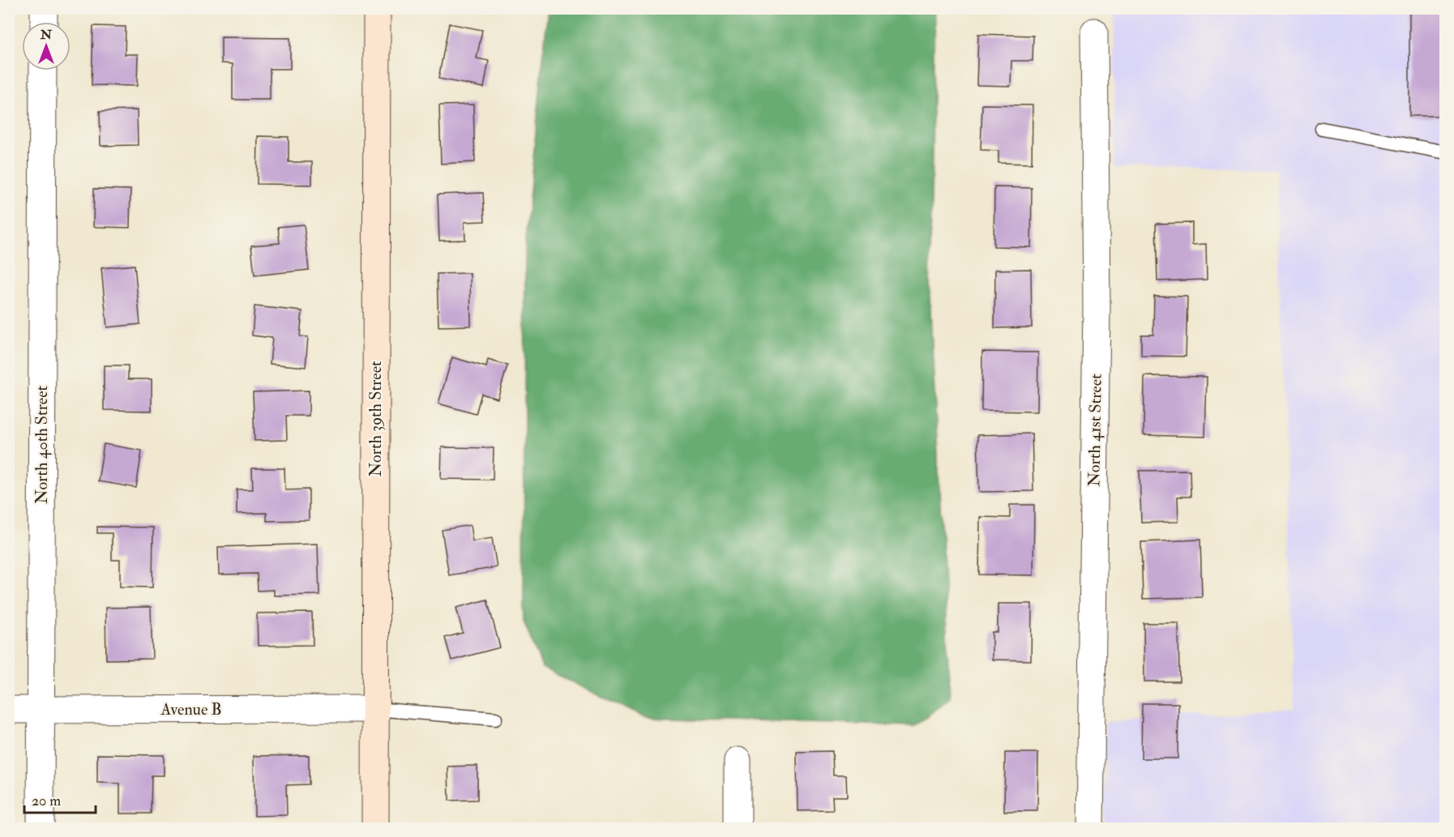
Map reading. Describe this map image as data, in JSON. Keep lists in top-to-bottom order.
{
  "streets": {
    "street": [
      "North 39th Street",
      "North 41st Street",
      "North 40th Street",
      "Avenue B"
    ]
  },
  "crossings": [
    ["North 39th Street", "Avenue B"],
    ["North 40th Street", "Avenue B"]
  ],
  "scale_bar": "20 m",
  "north": "top"
}
